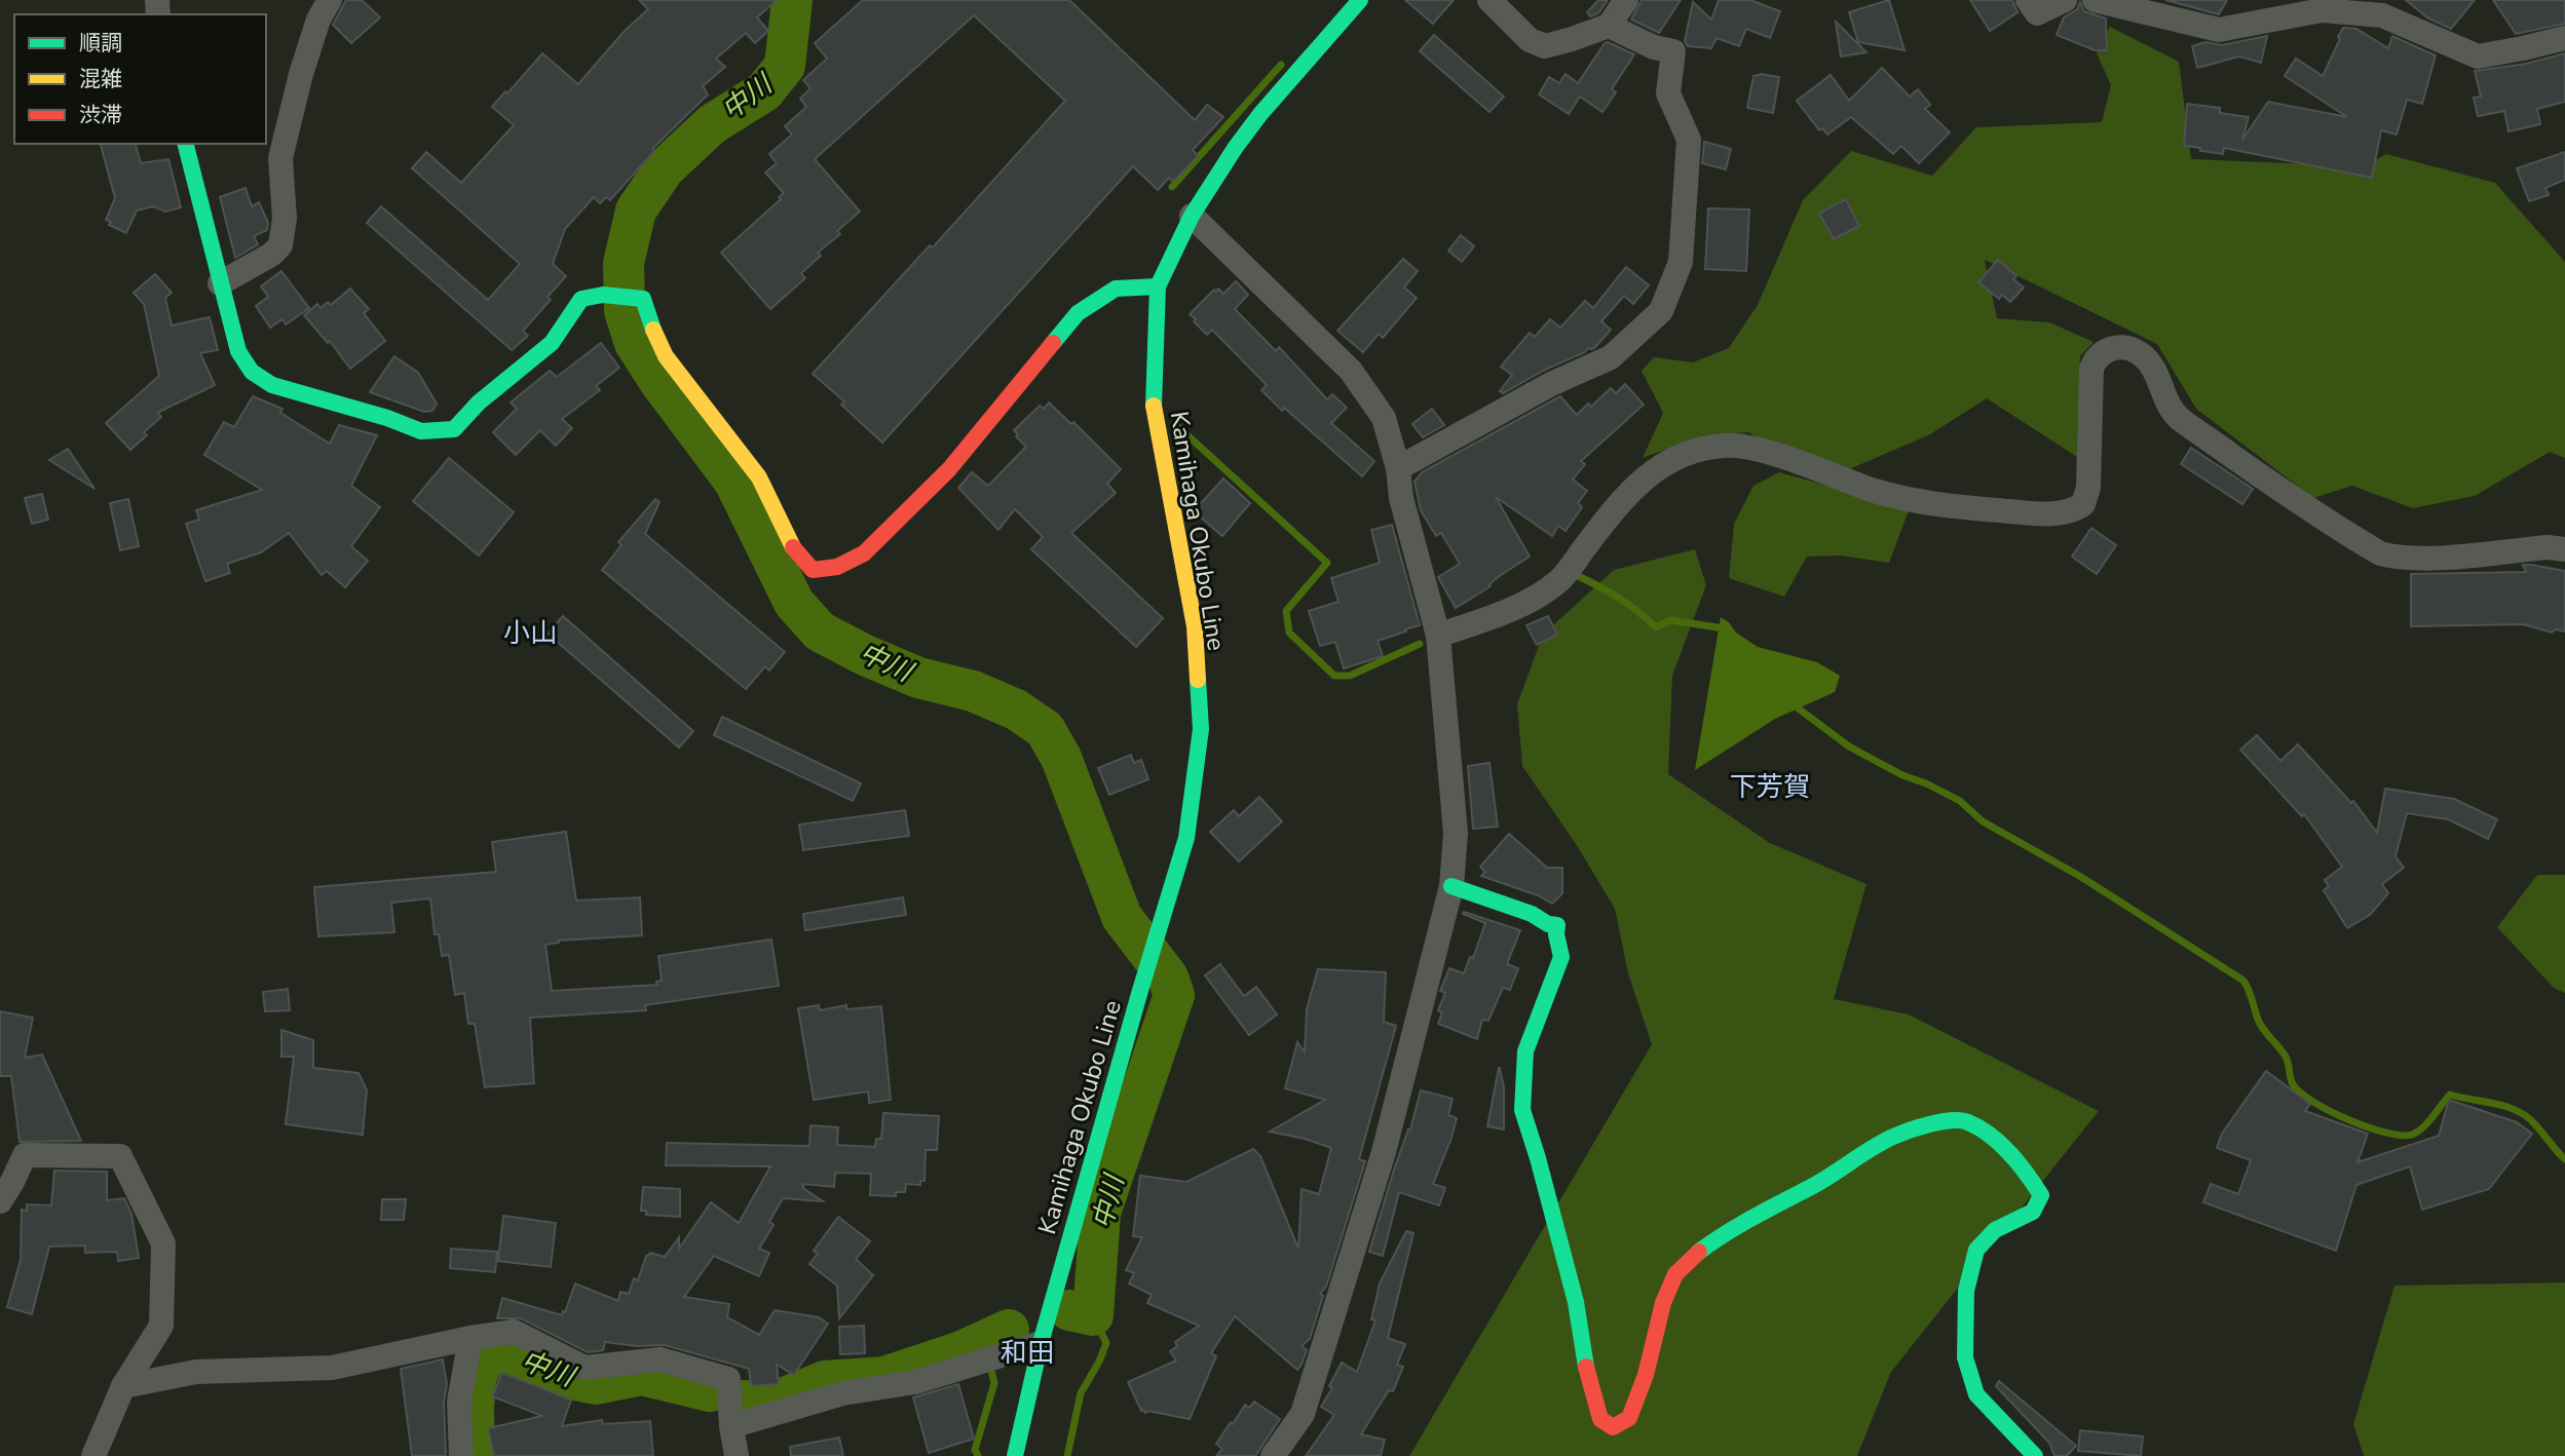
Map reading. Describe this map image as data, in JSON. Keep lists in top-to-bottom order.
{
  "streets": {
    "street": ["Kamihaga Okubo Line"]
  },
  "districts": ["小山", "下芳賀", "和田"],
  "water": ["中川"],
  "legend": ["順調", "混雑", "渋滞"]
}
